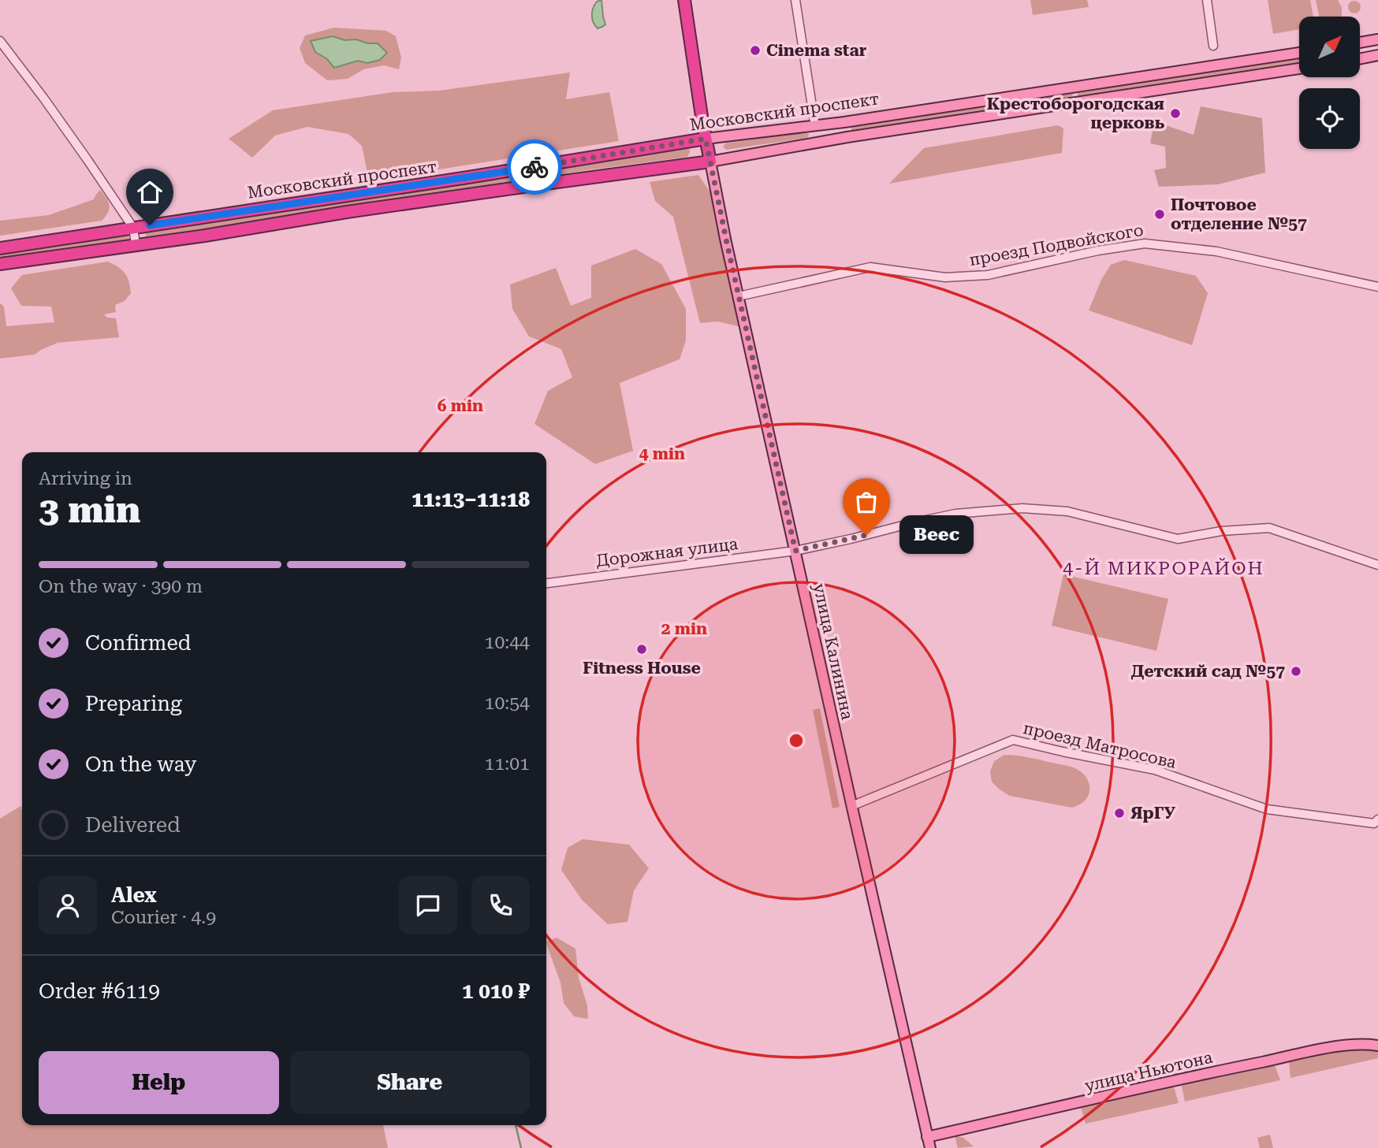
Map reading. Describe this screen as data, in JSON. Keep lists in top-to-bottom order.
{
  "streets": {
    "highway": ["Московский проспект"],
    "main road": ["улица Калинина", "улица Ньютона"],
    "street": ["проезд Подвойского", "Дорожная улица", "проезд Матросова"]
  },
  "crossings": [
    ["Московский проспект", "улица Калинина"],
    ["проезд Подвойского", "улица Калинина"],
    ["Дорожная улица", "улица Калинина"],
    ["улица Калинина", "проезд Матросова"],
    ["улица Калинина", "улица Ньютона"]
  ],
  "districts": ["4-Й МИКРОРАЙОН"],
  "places": [
    "Cinema star",
    "Крестоборогодская церковь",
    "Почтовое отделение №57",
    "Веес",
    "Fitness House",
    "Детский сад №57",
    "ЯрГУ"
  ],
  "north": "top right",
  "page": {
    "heading": ["3 min", "Arriving in", "11:13–11:18"],
    "panel": [
      "Alex",
      "Courier · 4.9",
      "Order #6119",
      "1 010 ₽"
    ],
    "bubble": "Веес",
    "bar": "On the way · 390 m",
    "list": [
      ["Confirmed", "10:44"],
      ["Preparing", "10:54"],
      ["On the way", "11:01"],
      "Delivered"
    ],
    "buttons": ["Help", "Share"]
  },
  "rings": ["6 min", "4 min", "2 min"]
}
